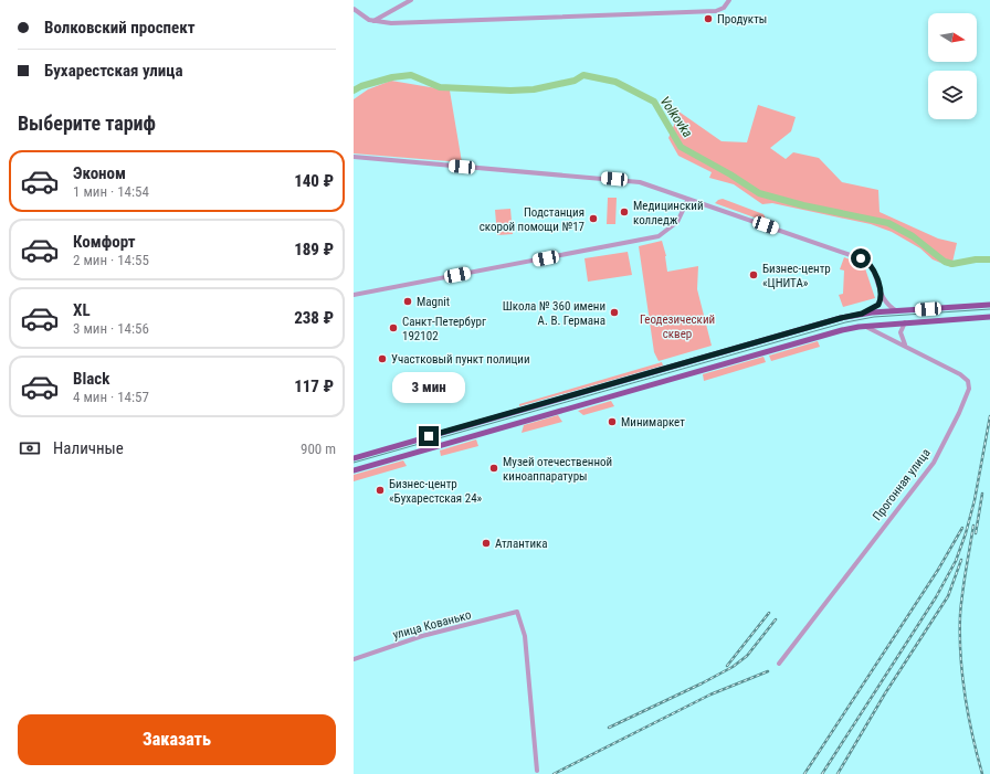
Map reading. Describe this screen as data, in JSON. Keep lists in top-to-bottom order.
{
  "streets": {
    "street": ["Прогонная улица", "улица Кованько"]
  },
  "water": ["Volkovka"],
  "parks": ["Геодезический сквер"],
  "places": [
    "Продукты",
    "Медицинский колледж",
    "Подстанция скорой помощи №17",
    "Бизнес-центр «ЦНИТА»",
    "Magnit",
    "Школа № 360 имени А. В. Германа",
    "Санкт-Петербург 192102",
    "Участковый пункт полиции",
    "Минимаркет",
    "Музей отечественной киноаппаратуры",
    "Бизнес-центр «Бухарестская 24»",
    "Атлантика"
  ],
  "north": "right",
  "page": {
    "banner": ["Волковский проспект", "Бухарестская улица"],
    "heading": "Выберите тариф",
    "list": [
      {
        "name": "Эконом",
        "note": "1 мин · 14:54",
        "value": "140 ₽"
      },
      {
        "name": "Комфорт",
        "note": "2 мин · 14:55",
        "value": "189 ₽"
      },
      {
        "name": "XL",
        "note": "3 мин · 14:56",
        "value": "238 ₽"
      },
      {
        "name": "Black",
        "note": "4 мин · 14:57",
        "value": "117 ₽"
      }
    ],
    "bubble": "3 мин",
    "pay": ["Наличные", "900 m"],
    "buttons": "Заказать"
  }
}
